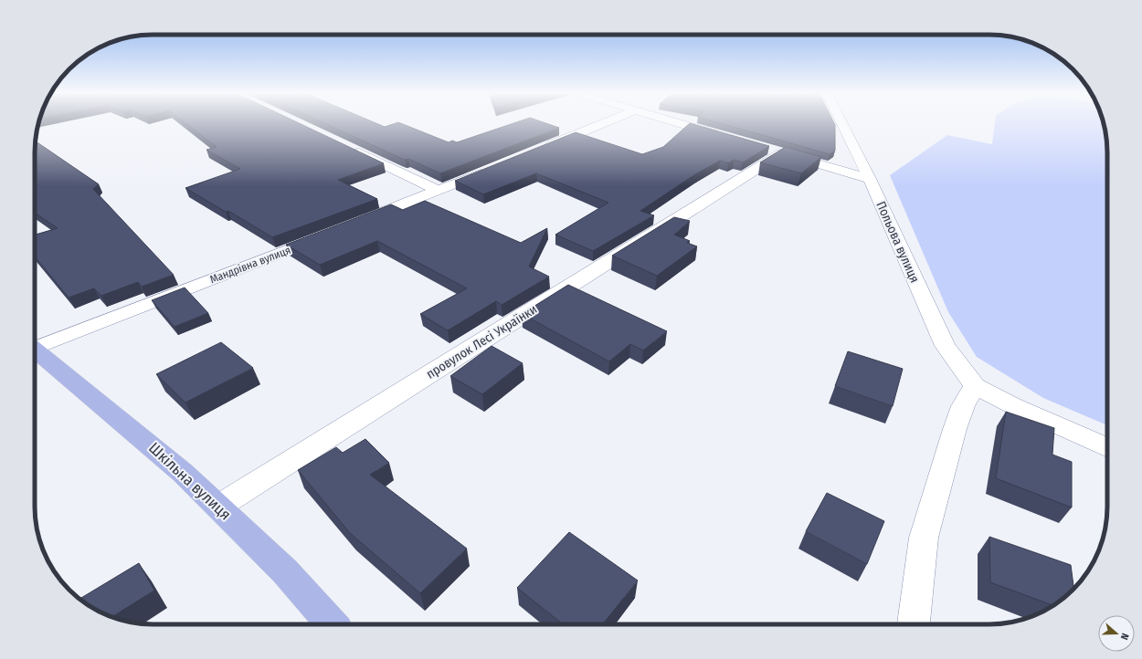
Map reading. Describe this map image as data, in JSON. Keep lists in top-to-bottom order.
{
  "streets": {
    "main road": ["Шкільна вулиця"],
    "street": ["Польова вулиця", "Мандрівна вулиця", "провулок Лесі Українки"]
  },
  "crossings": [
    ["Польова вулиця", "провулок Лесі Українки"],
    ["провулок Лесі Українки", "Шкільна вулиця"]
  ],
  "north": "right"
}
